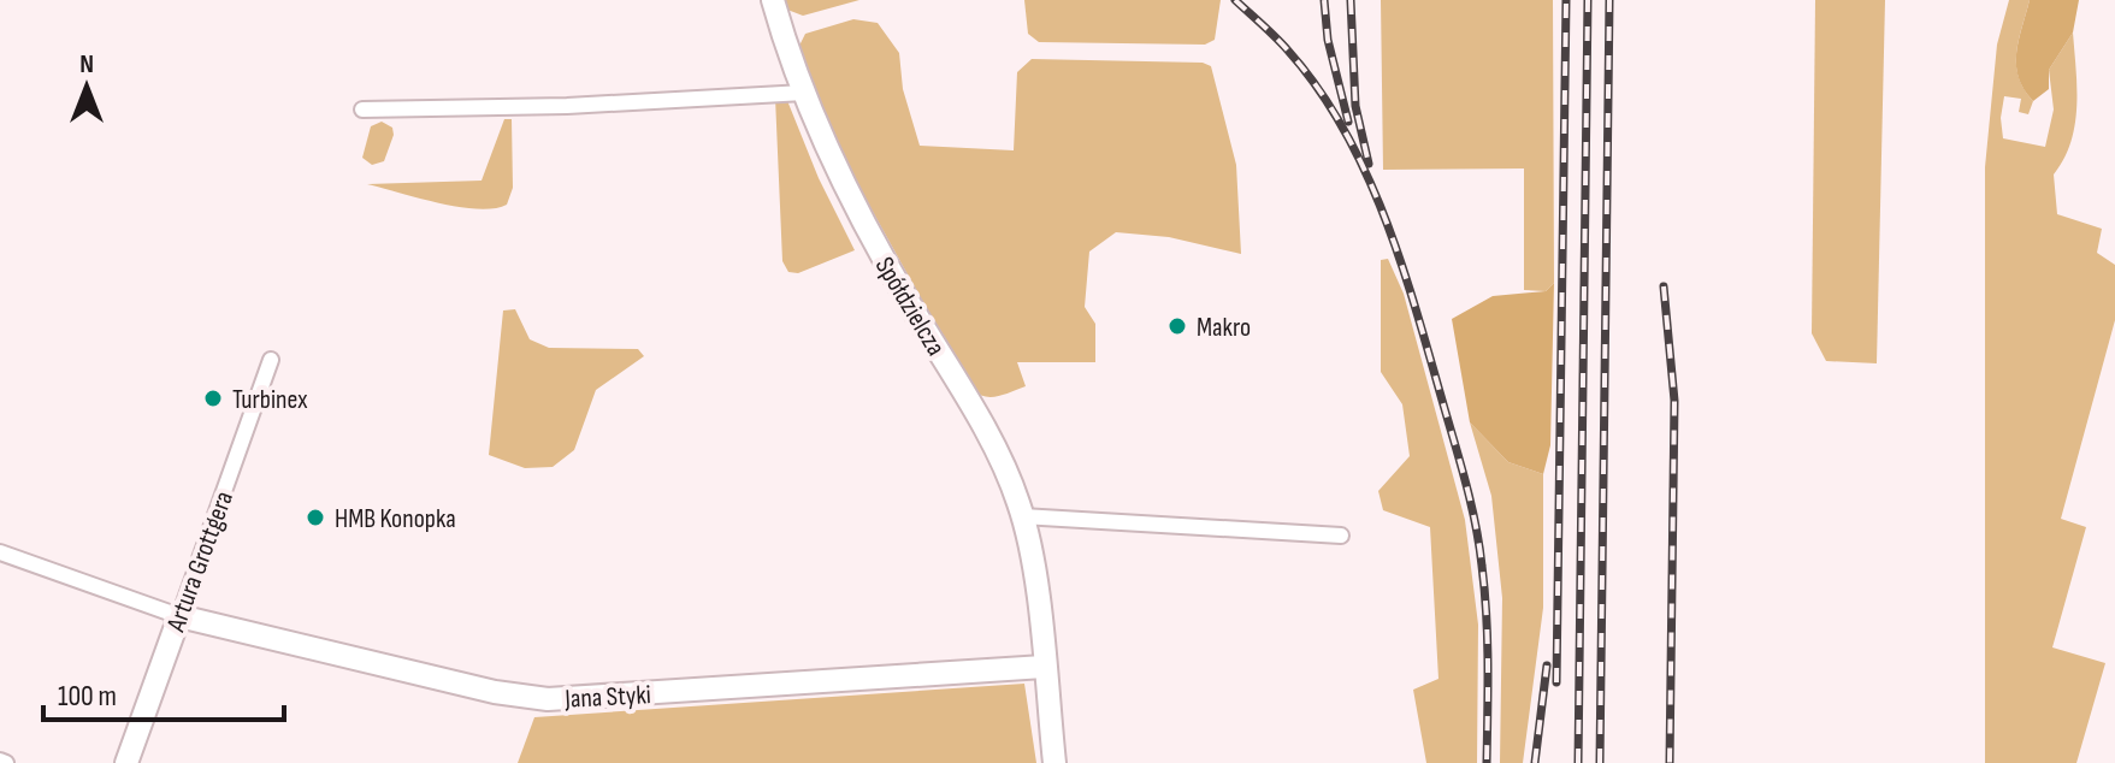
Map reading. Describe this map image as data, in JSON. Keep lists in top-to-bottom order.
{
  "streets": {
    "street": ["Spółdzielcza", "Artura Grottgera", "Jana Styki"]
  },
  "crossings": [
    ["Spółdzielcza", "Jana Styki"],
    ["Artura Grottgera", "Jana Styki"]
  ],
  "places": ["Makro", "Turbinex", "HMB Konopka"],
  "scale_bar": "100 m",
  "north": "top"
}
